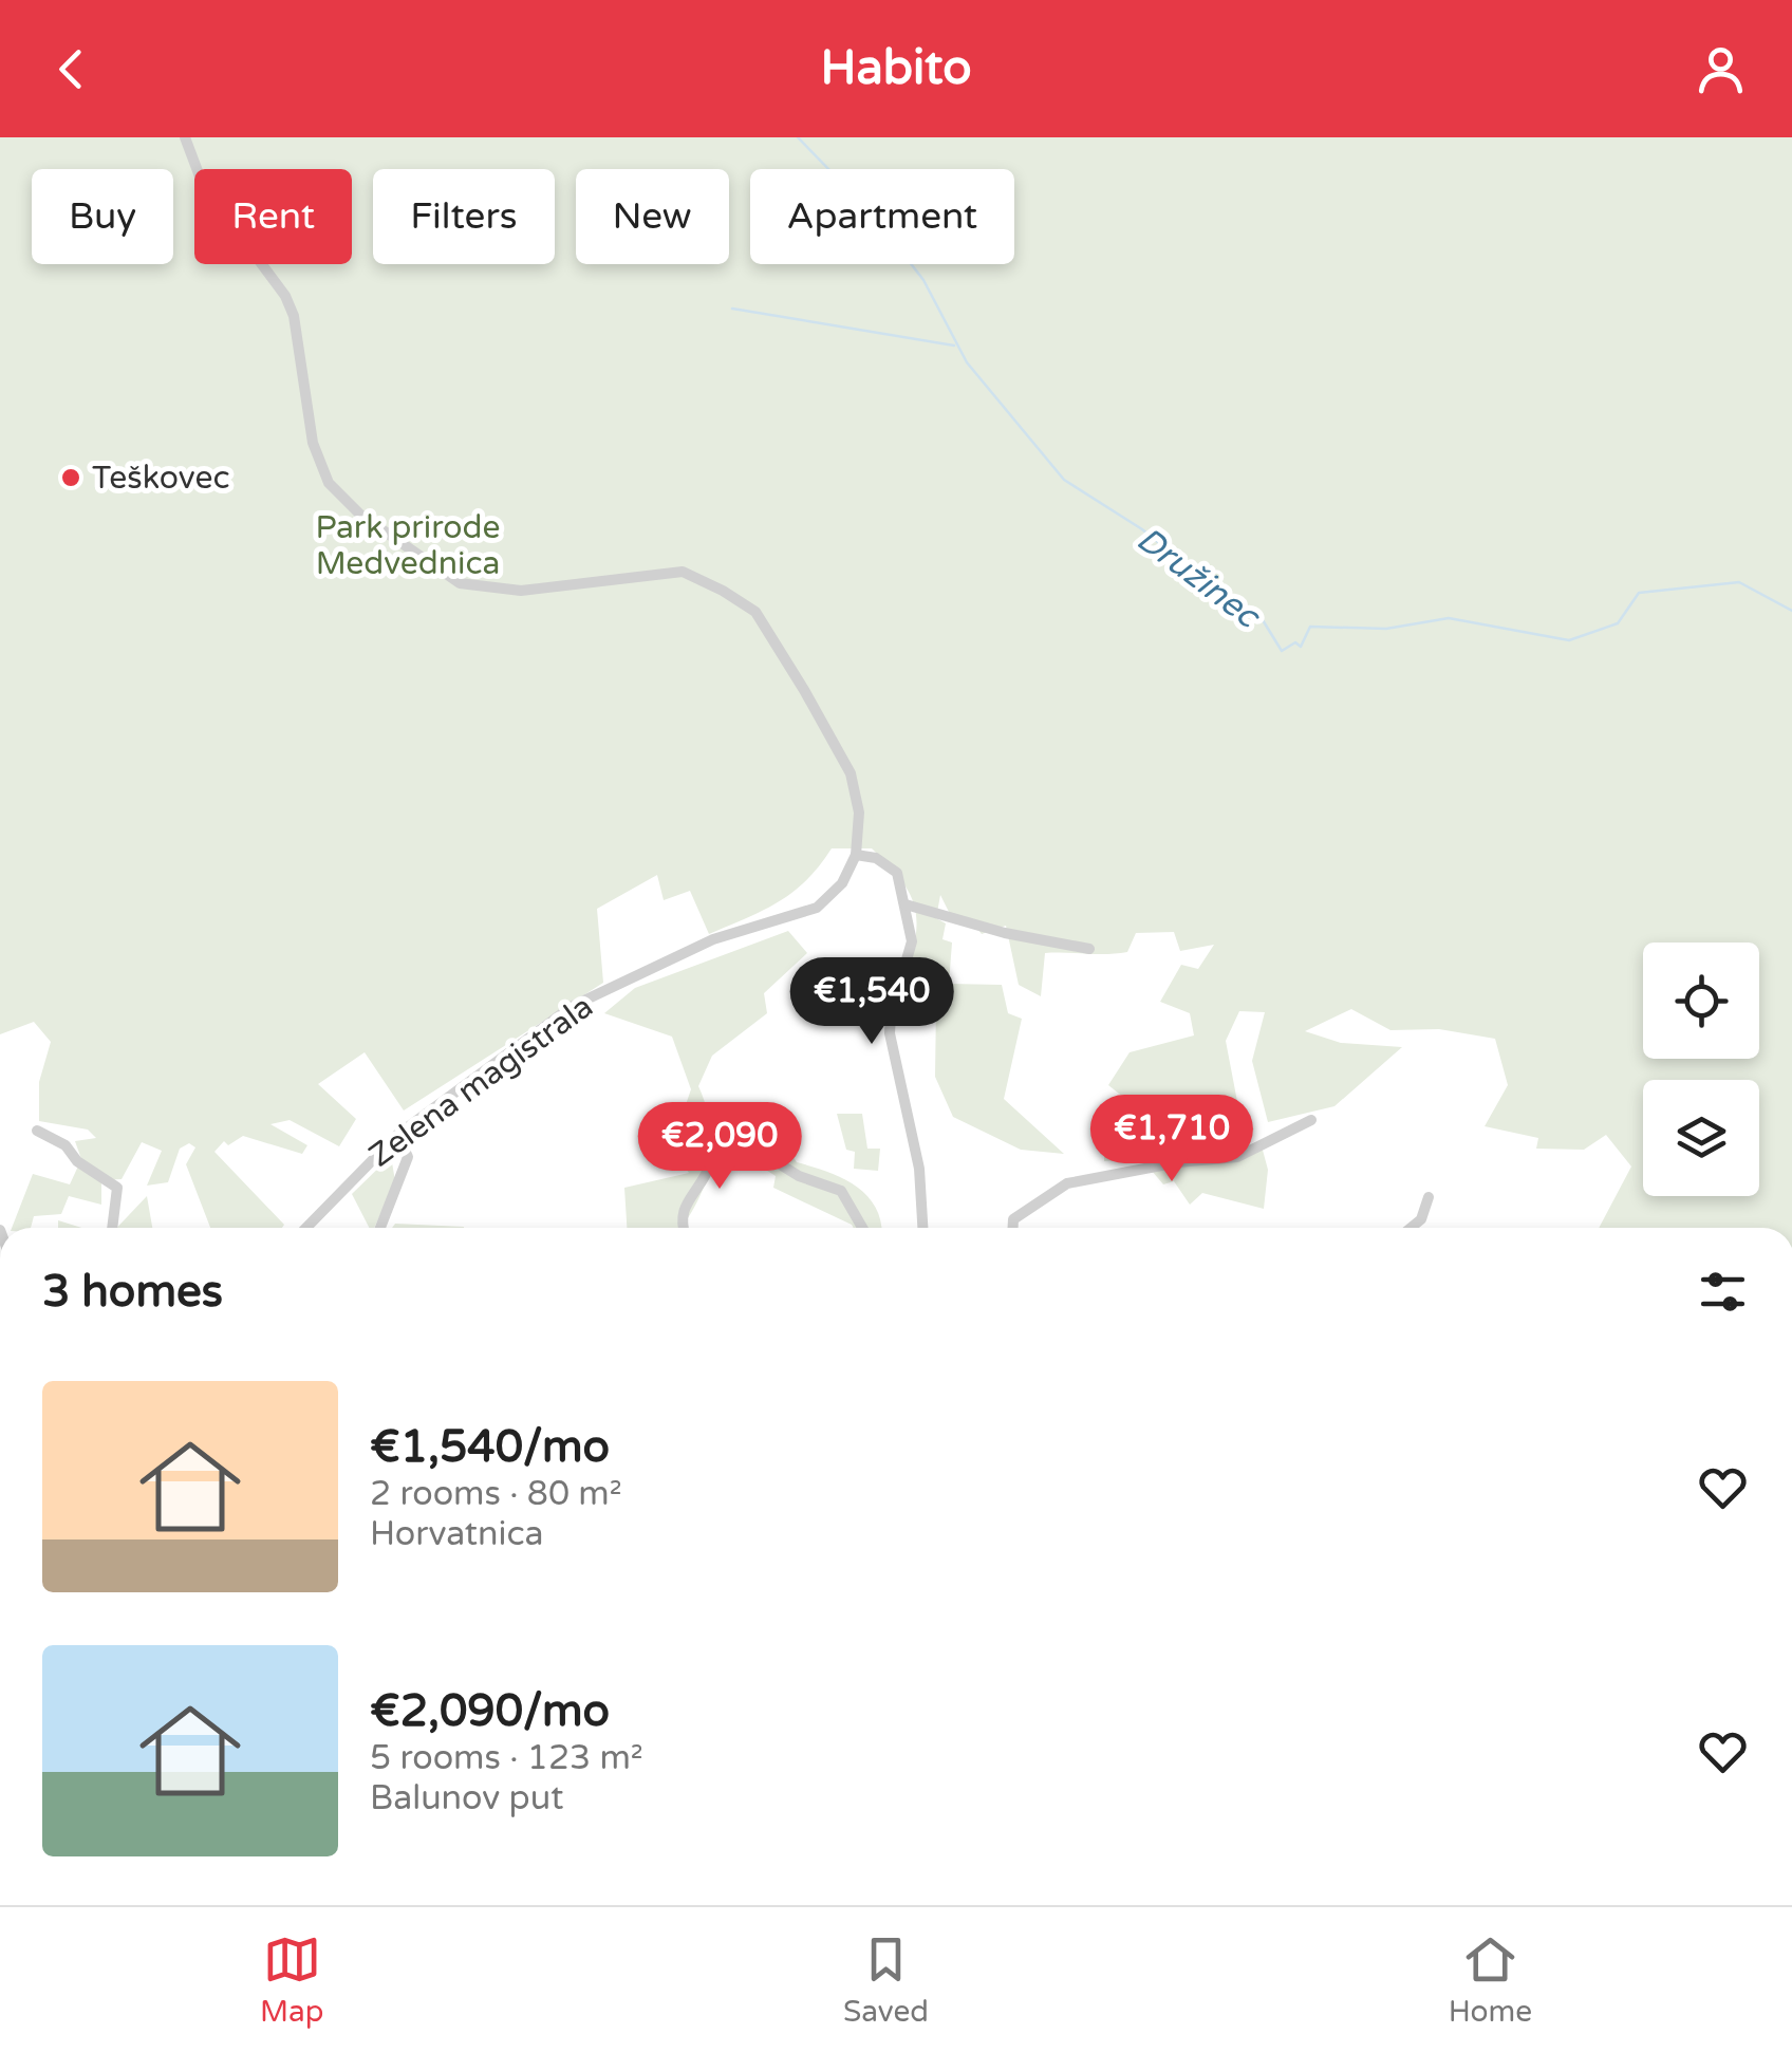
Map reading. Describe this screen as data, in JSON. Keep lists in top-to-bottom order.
{
  "streets": {
    "street": ["Zelena magistrala"]
  },
  "water": ["Družinec"],
  "parks": ["Park prirode Medvednica"],
  "places": ["Teškovec"],
  "page": {
    "header": "Habito",
    "chip": [
      "Buy",
      "Rent",
      "Filters",
      "New",
      "Apartment"
    ],
    "price": ["€1,540", "€1,710", "€2,090"],
    "heading": "3 homes",
    "list": [
      {
        "name": "€1,540/mo",
        "note": "2 rooms · 80 m² · Horvatnica"
      },
      {
        "name": "€2,090/mo",
        "note": "5 rooms · 123 m² · Balunov put"
      }
    ],
    "tabs": ["Map", "Saved", "Home"]
  }
}
